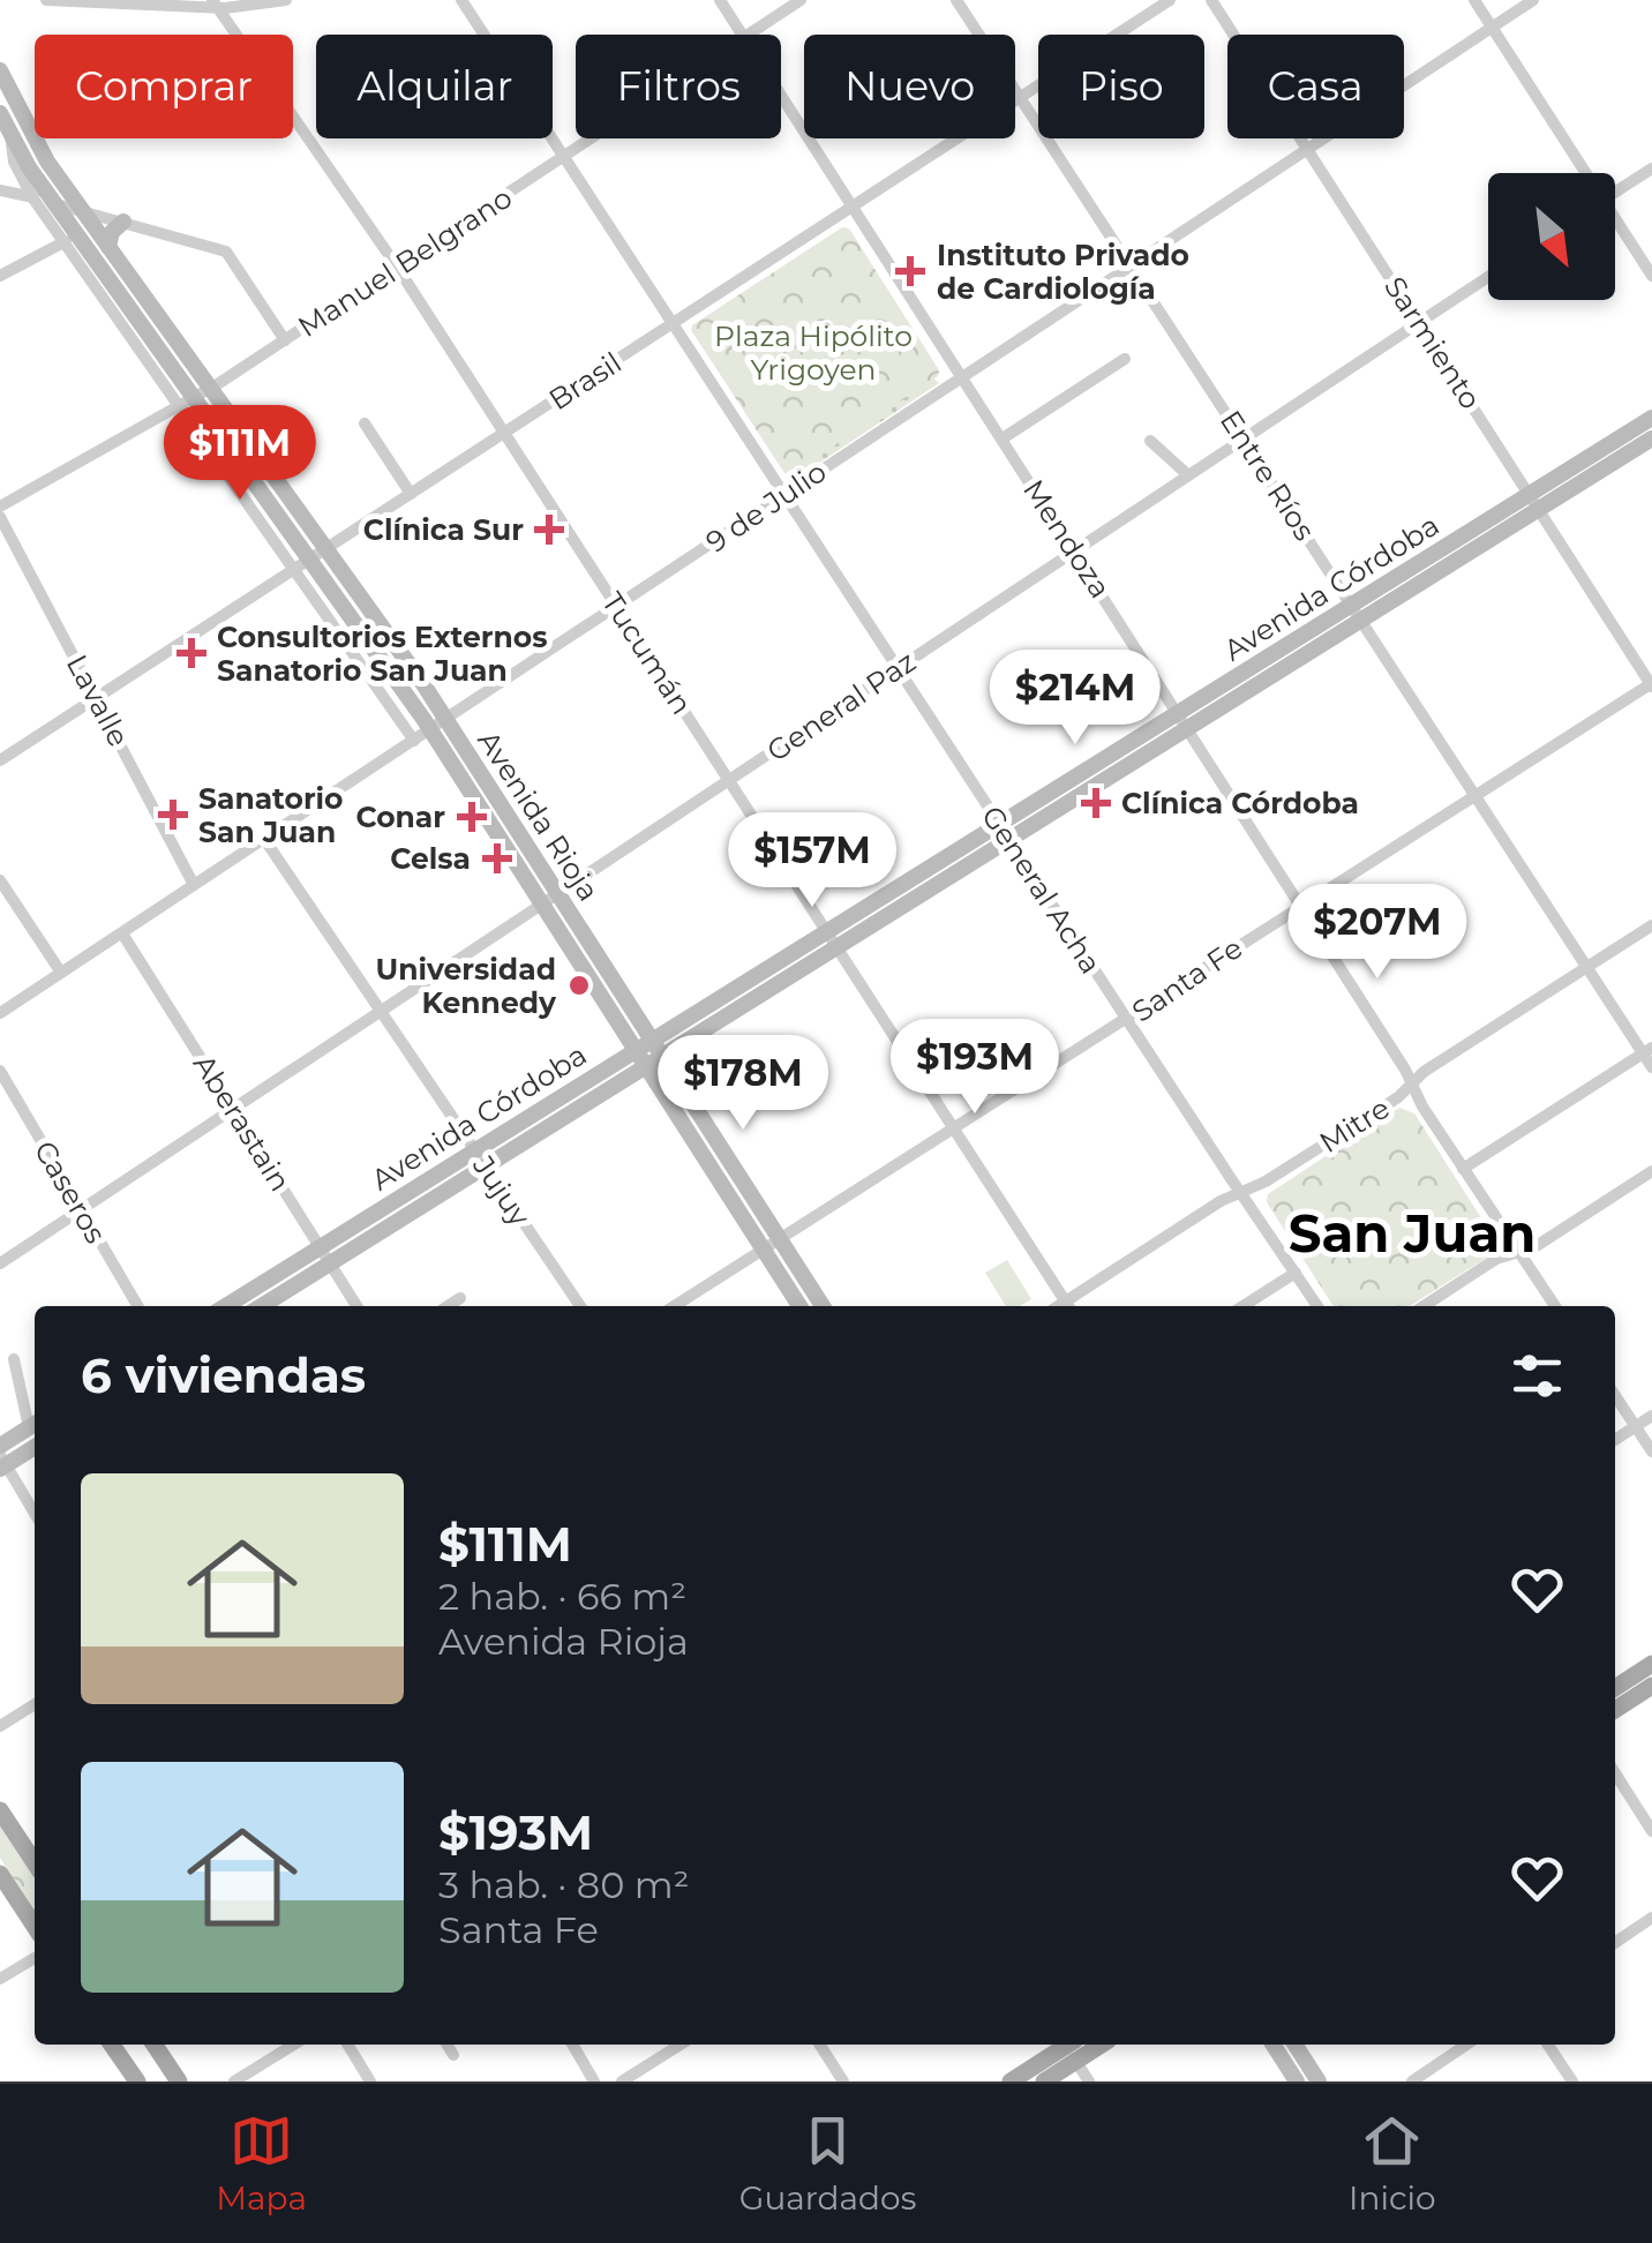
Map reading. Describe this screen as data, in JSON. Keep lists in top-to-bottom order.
{
  "streets": {
    "main road": ["Avenida Córdoba", "Avenida Rioja"],
    "street": [
      "Manuel Belgrano",
      "Sarmiento",
      "Brasil",
      "Entre Ríos",
      "9 de Julio",
      "Mendoza",
      "Tucumán",
      "Lavalle",
      "General Paz",
      "General Acha",
      "Santa Fe",
      "Aberastain",
      "Mitre",
      "Jujuy",
      "Caseros"
    ]
  },
  "crossings": [
    ["Manuel Belgrano", "Tucumán"],
    ["Manuel Belgrano", "Avenida Rioja"],
    ["Manuel Belgrano", "General Acha"],
    ["Sarmiento", "9 de Julio"],
    ["Sarmiento", "Avenida Córdoba"],
    ["Sarmiento", "General Paz"],
    ["Sarmiento", "Santa Fe"],
    ["Brasil", "Entre Ríos"],
    ["Brasil", "Mendoza"],
    ["Brasil", "Tucumán"],
    ["Brasil", "Lavalle"],
    ["Brasil", "Avenida Rioja"],
    ["Brasil", "General Acha"],
    ["Entre Ríos", "9 de Julio"],
    ["Entre Ríos", "Avenida Córdoba"],
    ["Entre Ríos", "General Paz"],
    ["Entre Ríos", "Santa Fe"],
    ["Entre Ríos", "Mitre"],
    ["9 de Julio", "Mendoza"],
    ["9 de Julio", "Tucumán"],
    ["9 de Julio", "Lavalle"],
    ["9 de Julio", "Avenida Rioja"],
    ["9 de Julio", "General Acha"],
    ["9 de Julio", "Aberastain"],
    ["9 de Julio", "Jujuy"],
    ["Mendoza", "Avenida Córdoba"],
    ["Mendoza", "General Paz"],
    ["Mendoza", "Santa Fe"],
    ["Mendoza", "Mitre"],
    ["Avenida Córdoba", "Tucumán"],
    ["Avenida Córdoba", "Avenida Rioja"],
    ["Avenida Córdoba", "General Acha"],
    ["Avenida Córdoba", "Aberastain"],
    ["Avenida Córdoba", "Jujuy"],
    ["Tucumán", "General Paz"],
    ["Tucumán", "Santa Fe"],
    ["Tucumán", "Mitre"],
    ["General Paz", "Avenida Rioja"],
    ["General Paz", "General Acha"],
    ["General Paz", "Aberastain"],
    ["General Paz", "Jujuy"],
    ["General Paz", "Caseros"],
    ["Avenida Rioja", "Santa Fe"],
    ["General Acha", "Santa Fe"],
    ["General Acha", "Mitre"]
  ],
  "districts": ["San Juan"],
  "parks": ["Plaza Hipólito Yrigoyen"],
  "places": {
    "health": [
      "Instituto Privado de Cardiología",
      "Clínica Sur",
      "Consultorios Externos Sanatorio San Juan",
      "Clínica Córdoba",
      "Sanatorio San Juan",
      "Conar",
      "Celsa"
    ],
    "other": ["Universidad Kennedy"]
  },
  "north": "bottom right",
  "page": {
    "chip": [
      "Comprar",
      "Alquilar",
      "Filtros",
      "Nuevo",
      "Piso",
      "Casa"
    ],
    "price": [
      "$111M",
      "$214M",
      "$157M",
      "$207M",
      "$193M",
      "$178M"
    ],
    "heading": "6 viviendas",
    "list": [
      {
        "name": "$111M",
        "note": "2 hab. · 66 m² · Avenida Rioja"
      },
      {
        "name": "$193M",
        "note": "3 hab. · 80 m² · Santa Fe"
      }
    ],
    "tabs": ["Mapa", "Guardados", "Inicio"]
  }
}
